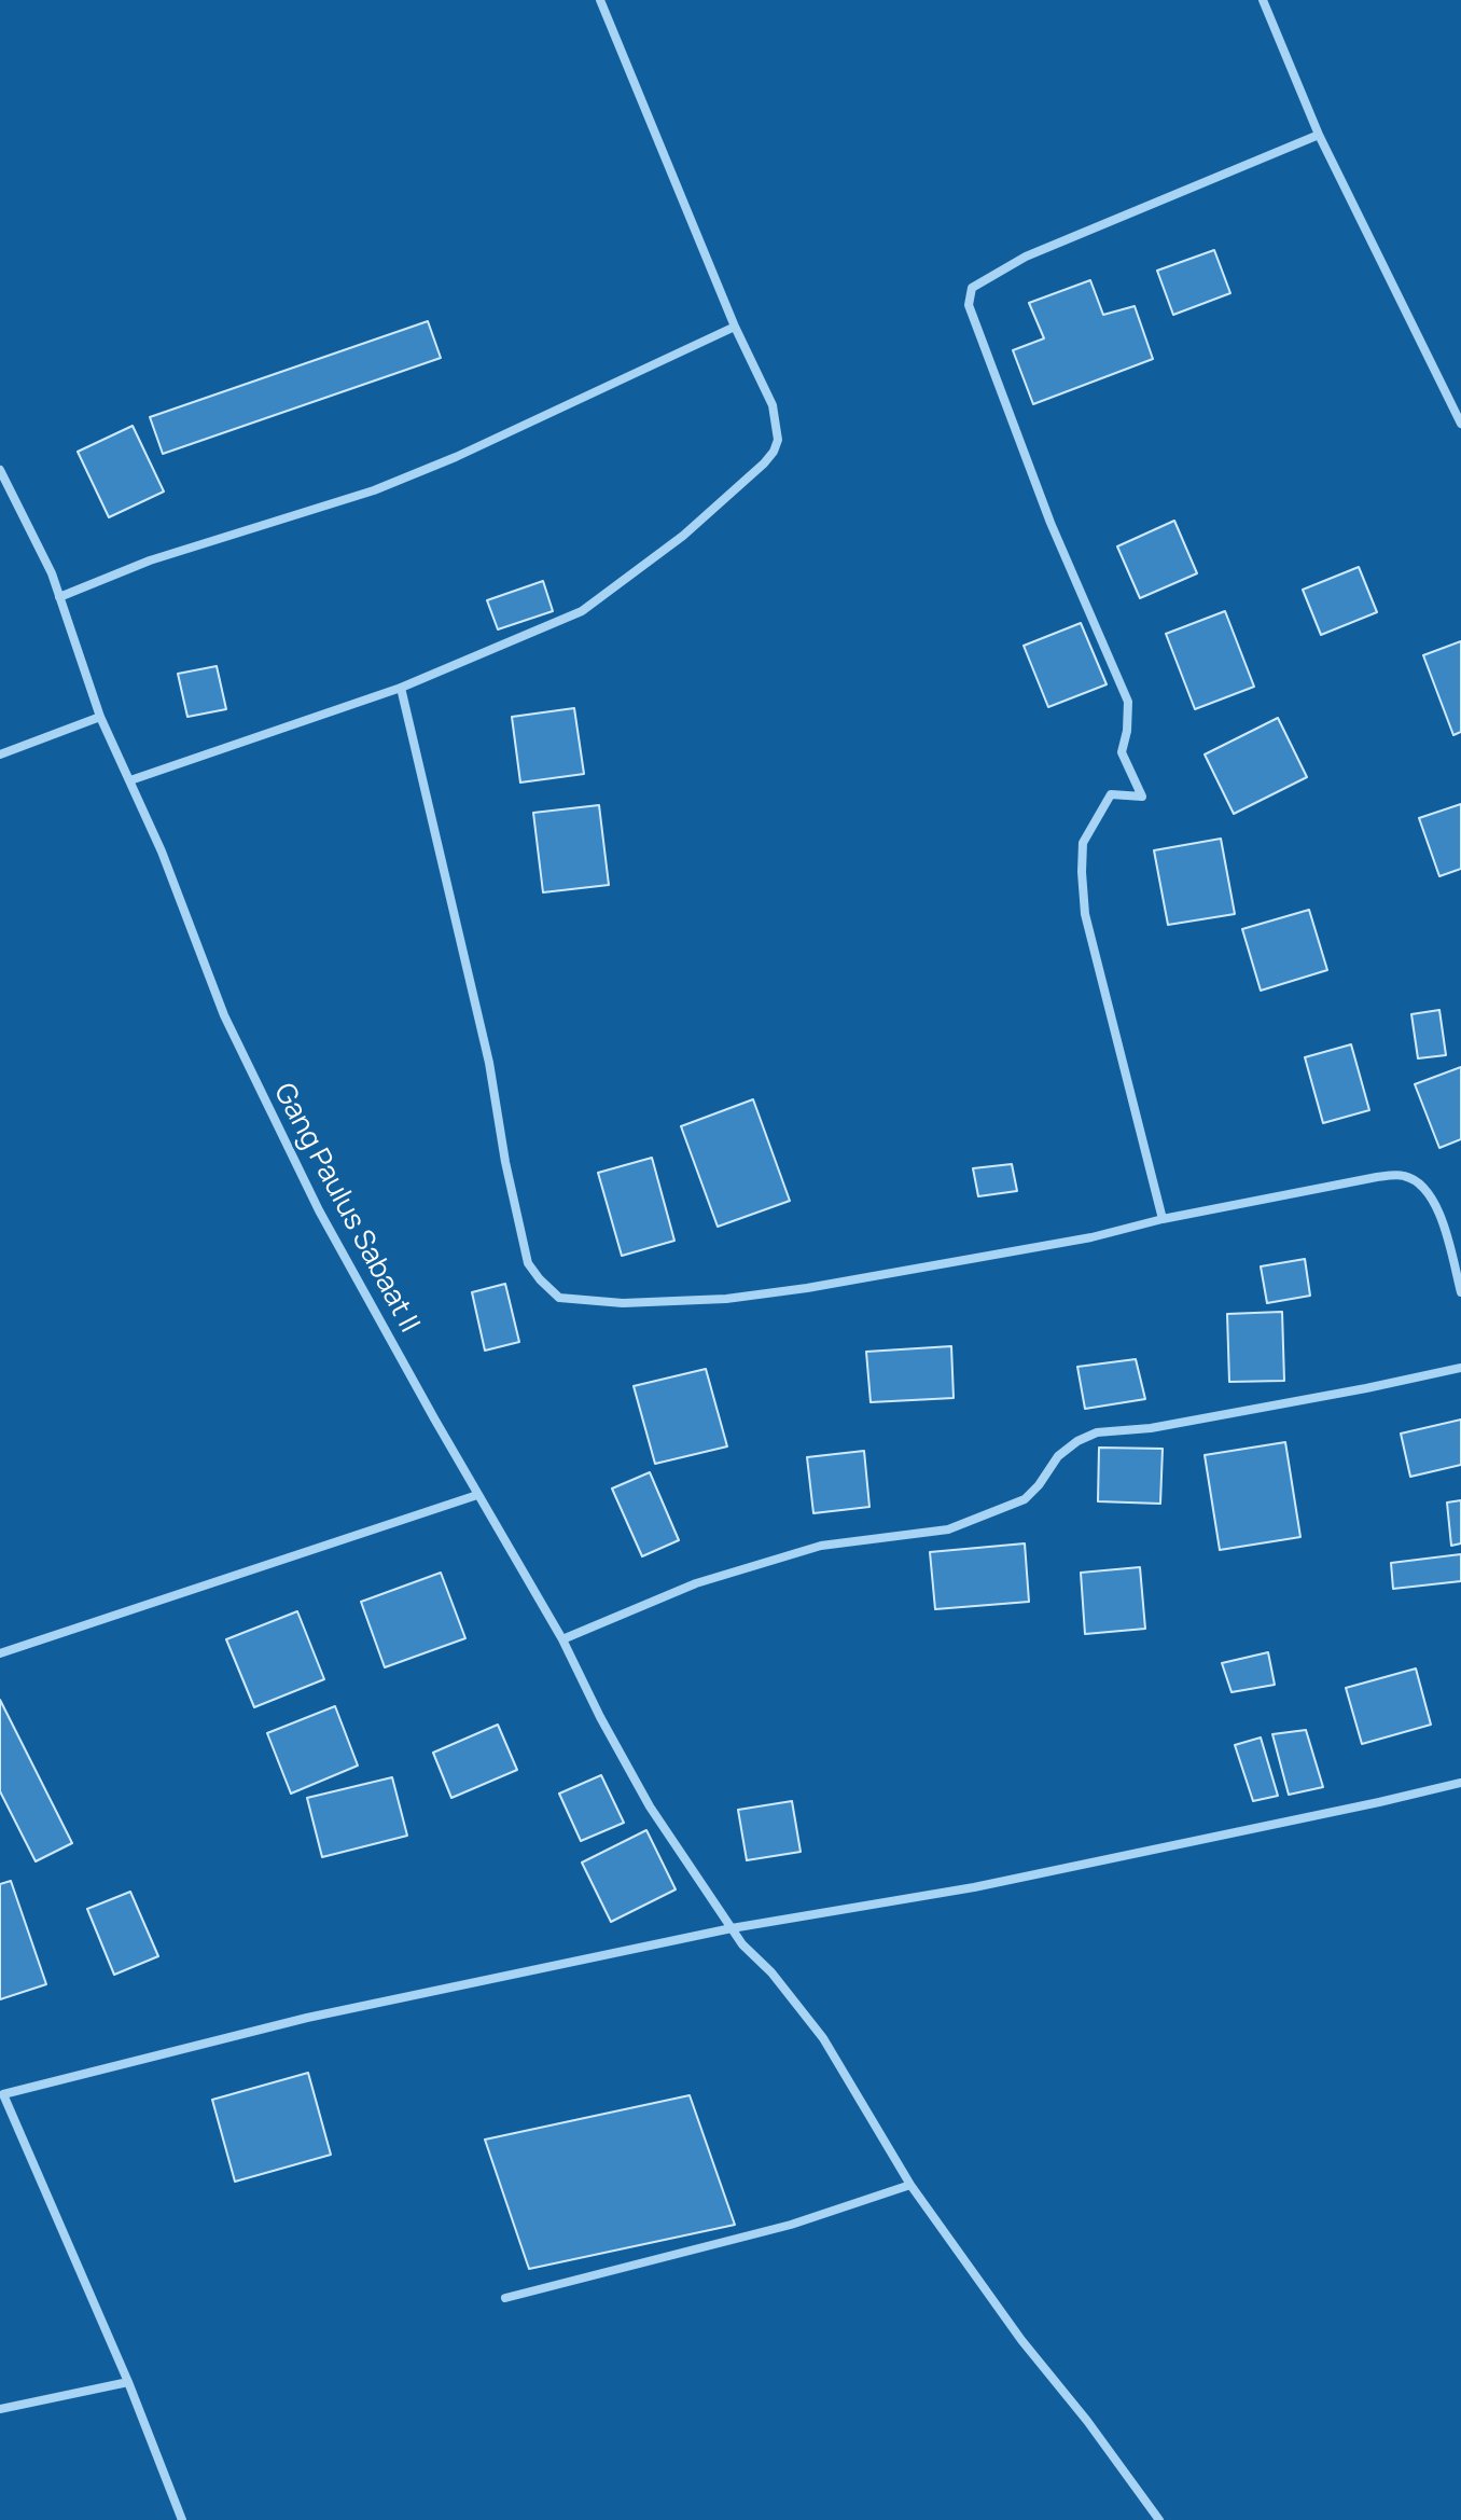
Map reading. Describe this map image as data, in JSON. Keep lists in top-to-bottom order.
{
  "streets": {
    "street": ["Gang Paulus Sabaat II"]
  }
}
